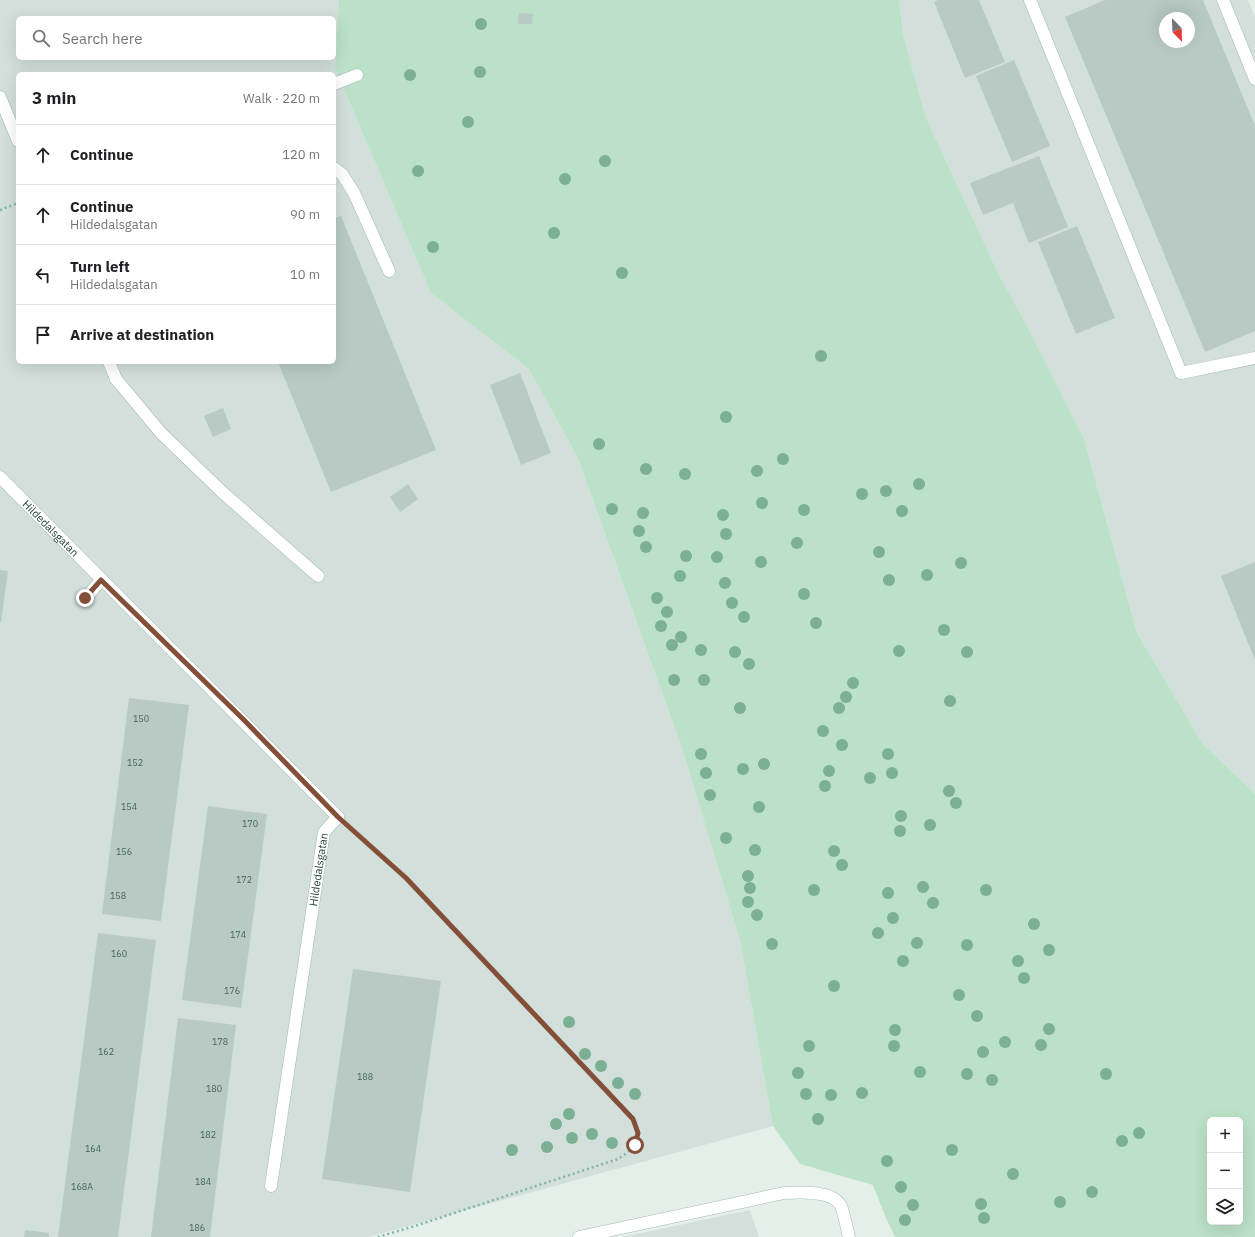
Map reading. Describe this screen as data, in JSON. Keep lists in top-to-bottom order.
{
  "streets": {
    "street": ["Hildedalsgatan"]
  },
  "house_numbers": [
    "150",
    "152",
    "154",
    "170",
    "156",
    "172",
    "158",
    "174",
    "160",
    "176",
    "178",
    "162",
    "188",
    "180",
    "182",
    "164",
    "184",
    "168A",
    "186"
  ],
  "north": "bottom right",
  "page": {
    "search": "Search here",
    "heading": ["3 min", "Walk · 220 m"],
    "list": [
      ["Continue", "120 m"],
      ["Continue", "Hildedalsgatan", "90 m"],
      ["Turn left", "Hildedalsgatan", "10 m"],
      "Arrive at destination"
    ],
    "map_buttons": ["+", "−"]
  }
}
